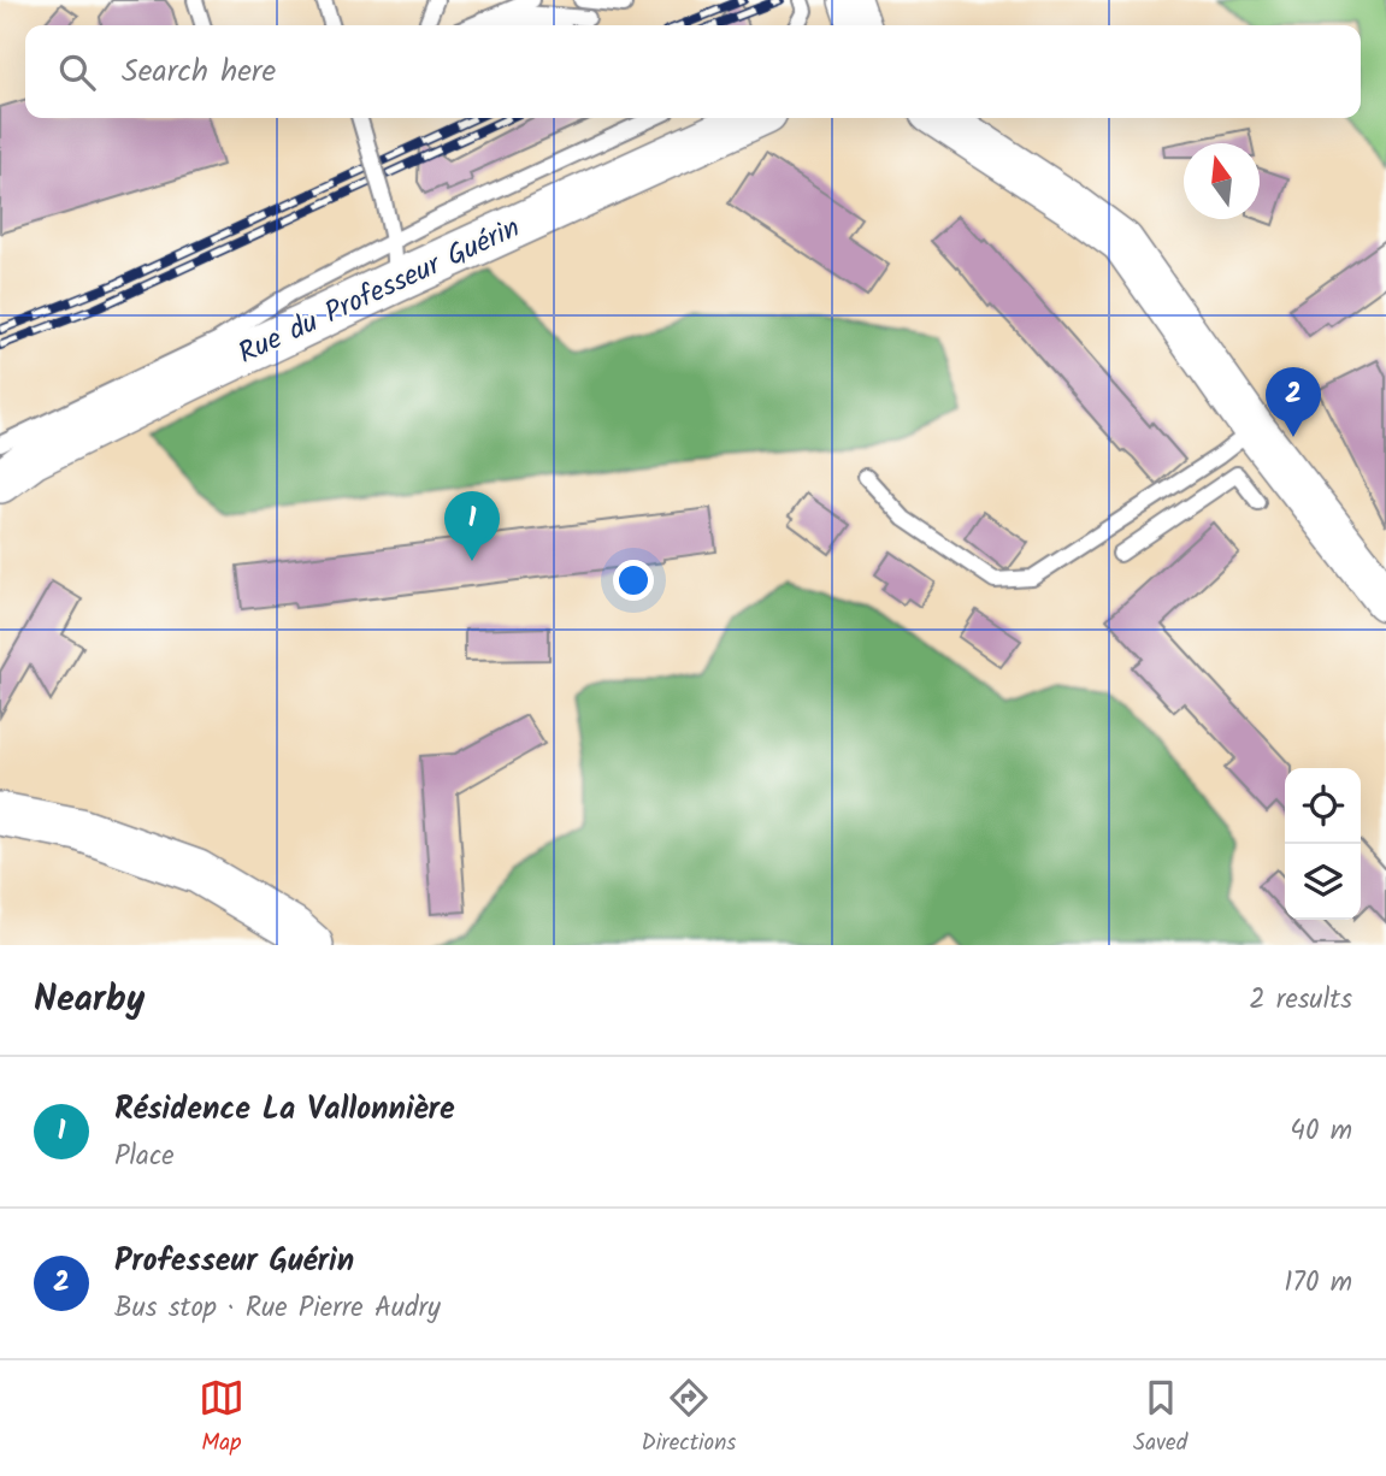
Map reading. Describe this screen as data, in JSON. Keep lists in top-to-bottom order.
{
  "streets": {
    "main road": ["Rue du Professeur Guérin"]
  },
  "north": "top",
  "page": {
    "search": "Search here",
    "pins": ["2", "1"],
    "heading": ["Nearby", "2 results"],
    "list": [
      {
        "mark": "1",
        "name": "Résidence La Vallonnière",
        "note": "Place",
        "value": "40 m"
      },
      {
        "mark": "2",
        "name": "Professeur Guérin",
        "note": "Bus stop · Rue Pierre Audry",
        "value": "170 m"
      }
    ],
    "nav": ["Map", "Directions", "Saved"]
  }
}
